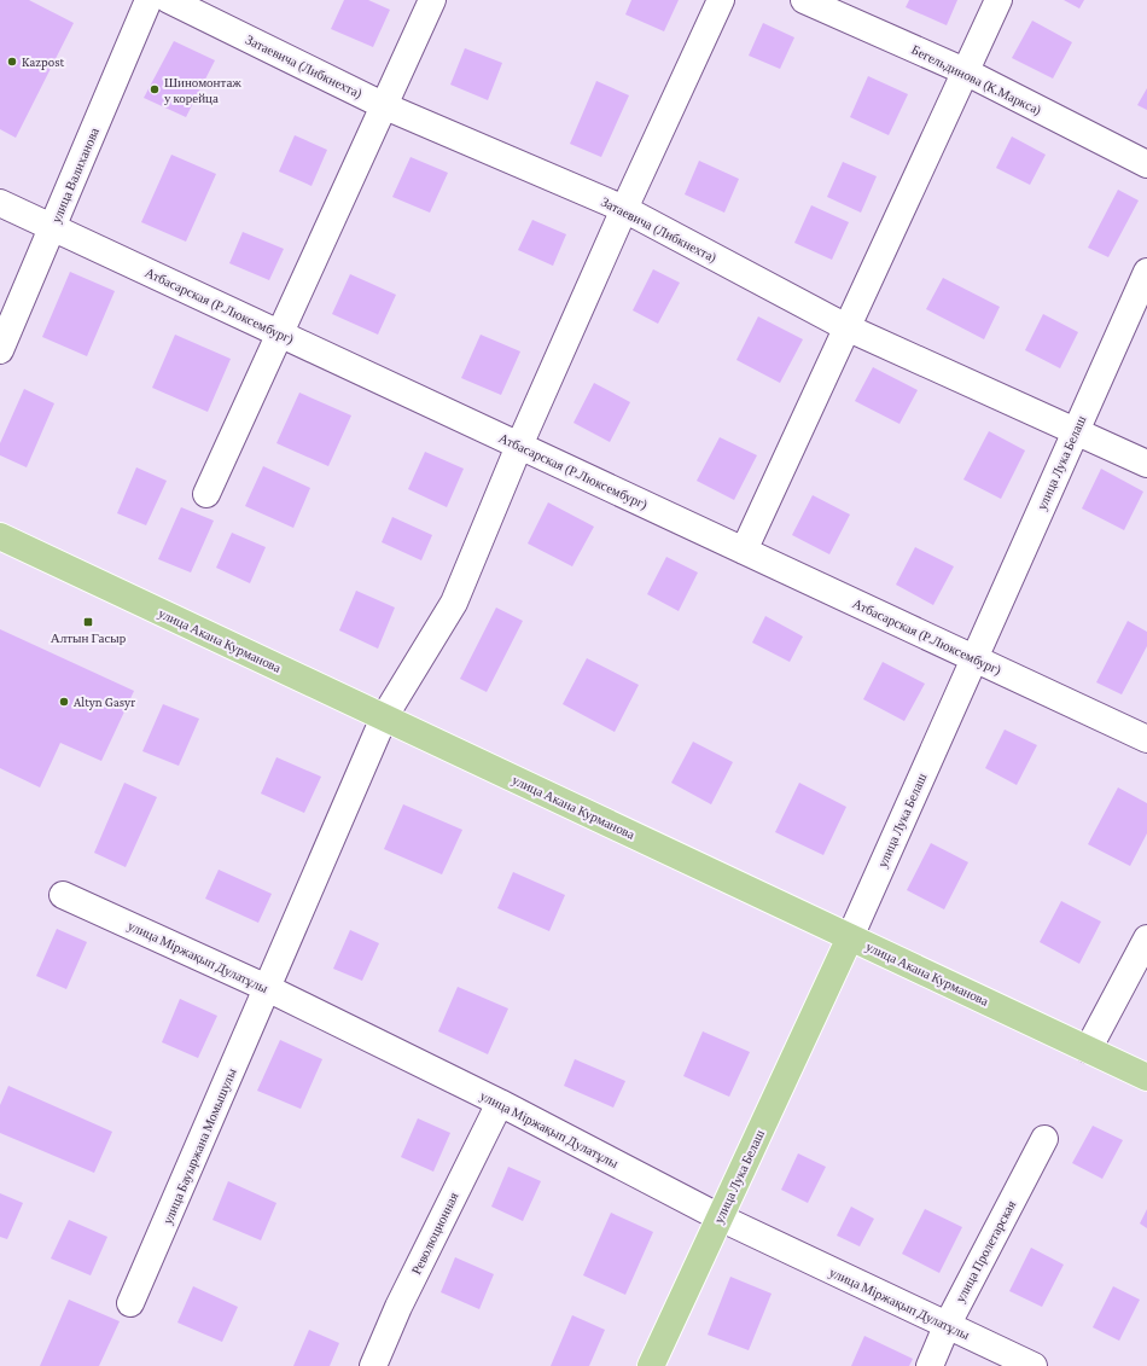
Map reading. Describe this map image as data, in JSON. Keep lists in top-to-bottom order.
{
  "streets": {
    "main road": ["улица Лука Белаш", "улица Акана Курманова"],
    "street": [
      "Затаевича (Либкнехта)",
      "Бегельдинова (К.Маркса)",
      "улица Валиханова",
      "Атбасарская (Р.Люксембург)",
      "улица Міржақып Дулатұлы",
      "улица Бауыржана Момышулы",
      "Революционная",
      "улица Пролетарская"
    ]
  },
  "crossings": [
    ["Затаевича (Либкнехта)", "улица Лука Белаш"],
    ["Затаевича (Либкнехта)", "улица Бауыржана Момышулы"],
    ["улица Валиханова", "Атбасарская (Р.Люксембург)"],
    ["Атбасарская (Р.Люксембург)", "улица Лука Белаш"],
    ["Атбасарская (Р.Люксембург)", "улица Бауыржана Момышулы"],
    ["улица Лука Белаш", "улица Акана Курманова"],
    ["улица Лука Белаш", "улица Міржақып Дулатұлы"],
    ["улица Акана Курманова", "улица Бауыржана Момышулы"],
    ["улица Міржақып Дулатұлы", "улица Бауыржана Момышулы"],
    ["улица Міржақып Дулатұлы", "Революционная"],
    ["улица Міржақып Дулатұлы", "улица Пролетарская"]
  ],
  "places": {
    "other": ["Kazpost", "Шиномонтаж у корейца", "Altyn Gasyr"],
    "transit": ["Алтын Гасыр"]
  }
}
